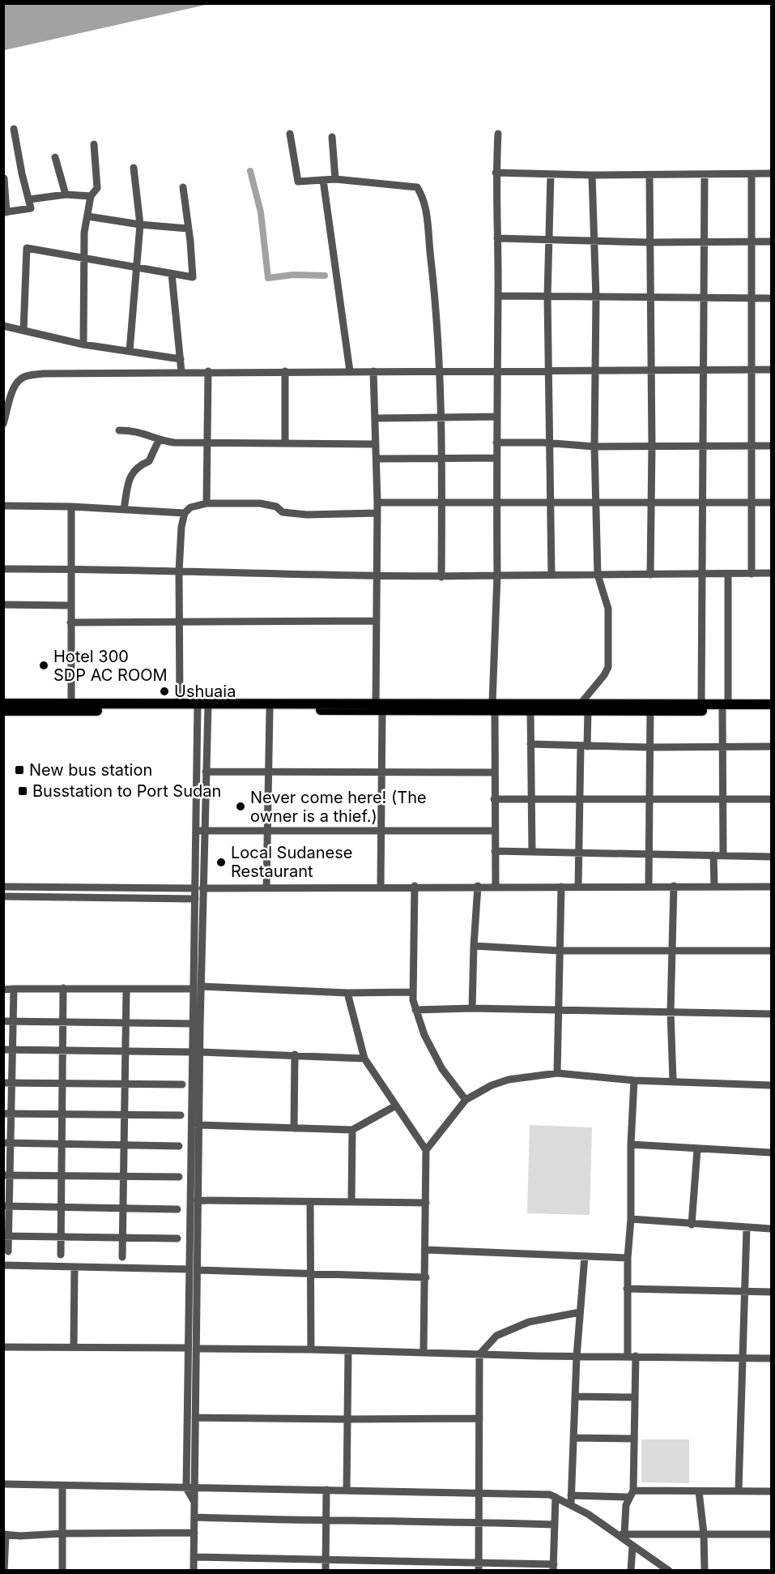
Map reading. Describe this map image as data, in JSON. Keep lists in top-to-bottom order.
{
  "places": {
    "other": [
      "Hotel 300 SDP AC ROOM",
      "Ushuaia",
      "Never come here! (The owner is a thief.)",
      "Local Sudanese Restaurant"
    ],
    "transit": ["New bus station", "Busstation to Port Sudan"]
  }
}
